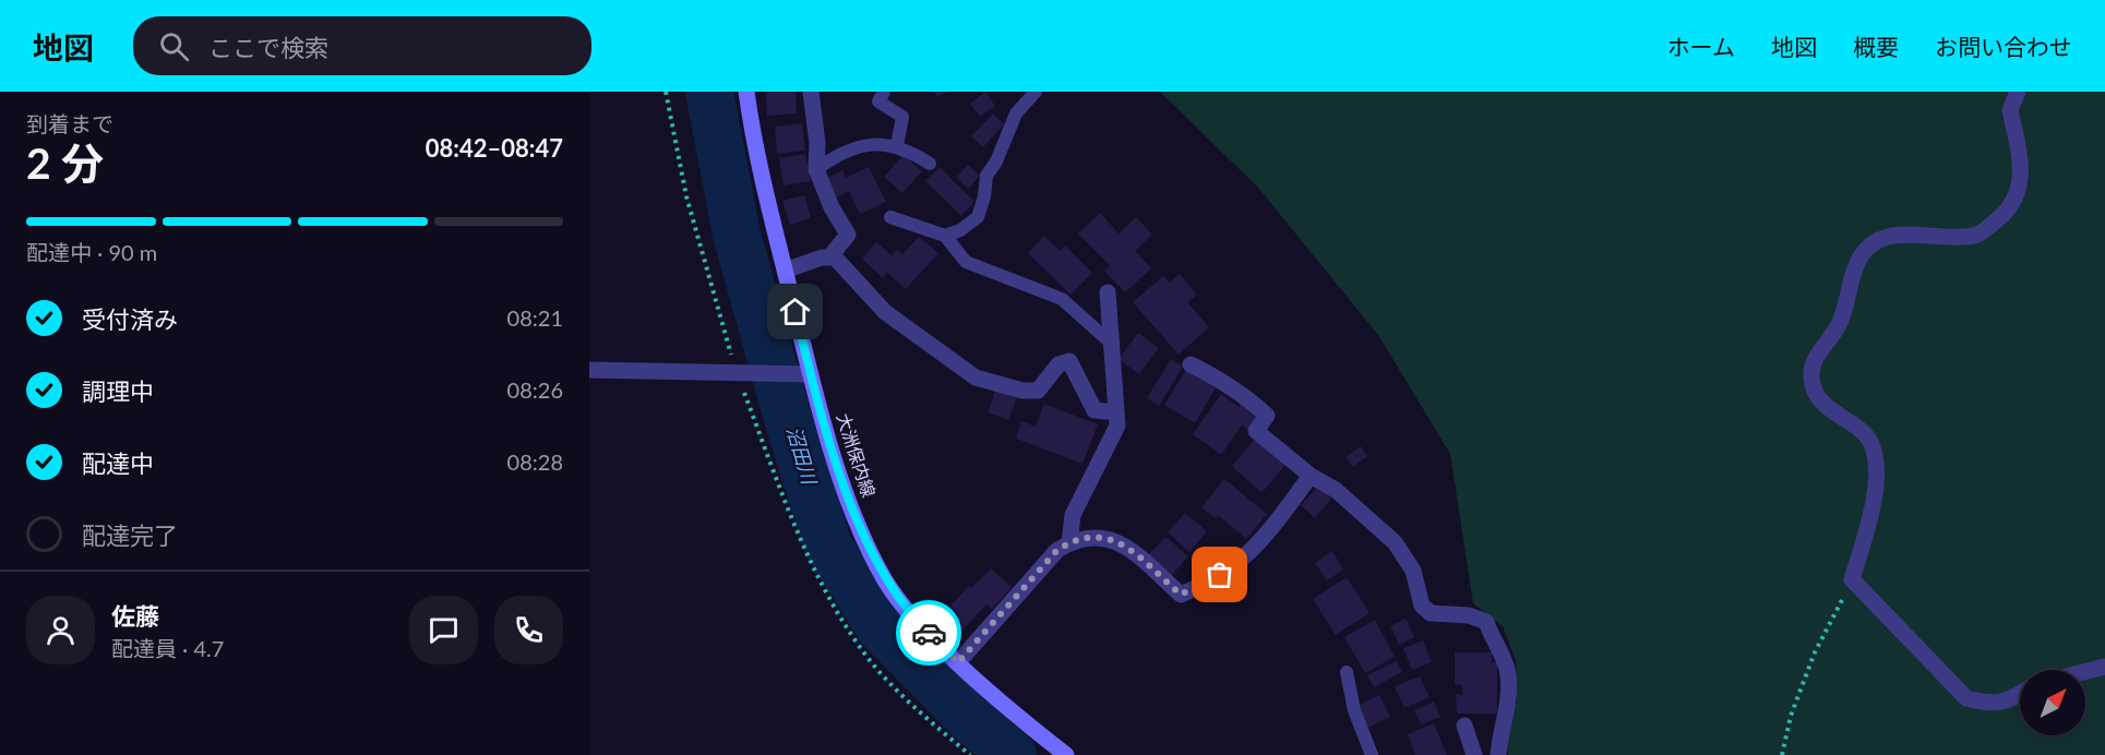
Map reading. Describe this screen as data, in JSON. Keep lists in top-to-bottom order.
{
  "streets": {
    "main road": ["大洲保内線"]
  },
  "water": ["沼田川"],
  "north": "top right",
  "page": {
    "header": "地図",
    "search": "ここで検索",
    "nav": [
      "ホーム",
      "地図",
      "概要",
      "お問い合わせ"
    ],
    "heading": ["2 分", "到着まで", "08:42–08:47"],
    "panel": ["佐藤", "配達員 · 4.7"],
    "bar": "配達中 · 90 m",
    "list": [
      ["受付済み", "08:21"],
      ["調理中", "08:26"],
      ["配達中", "08:28"],
      "配達完了"
    ]
  }
}
